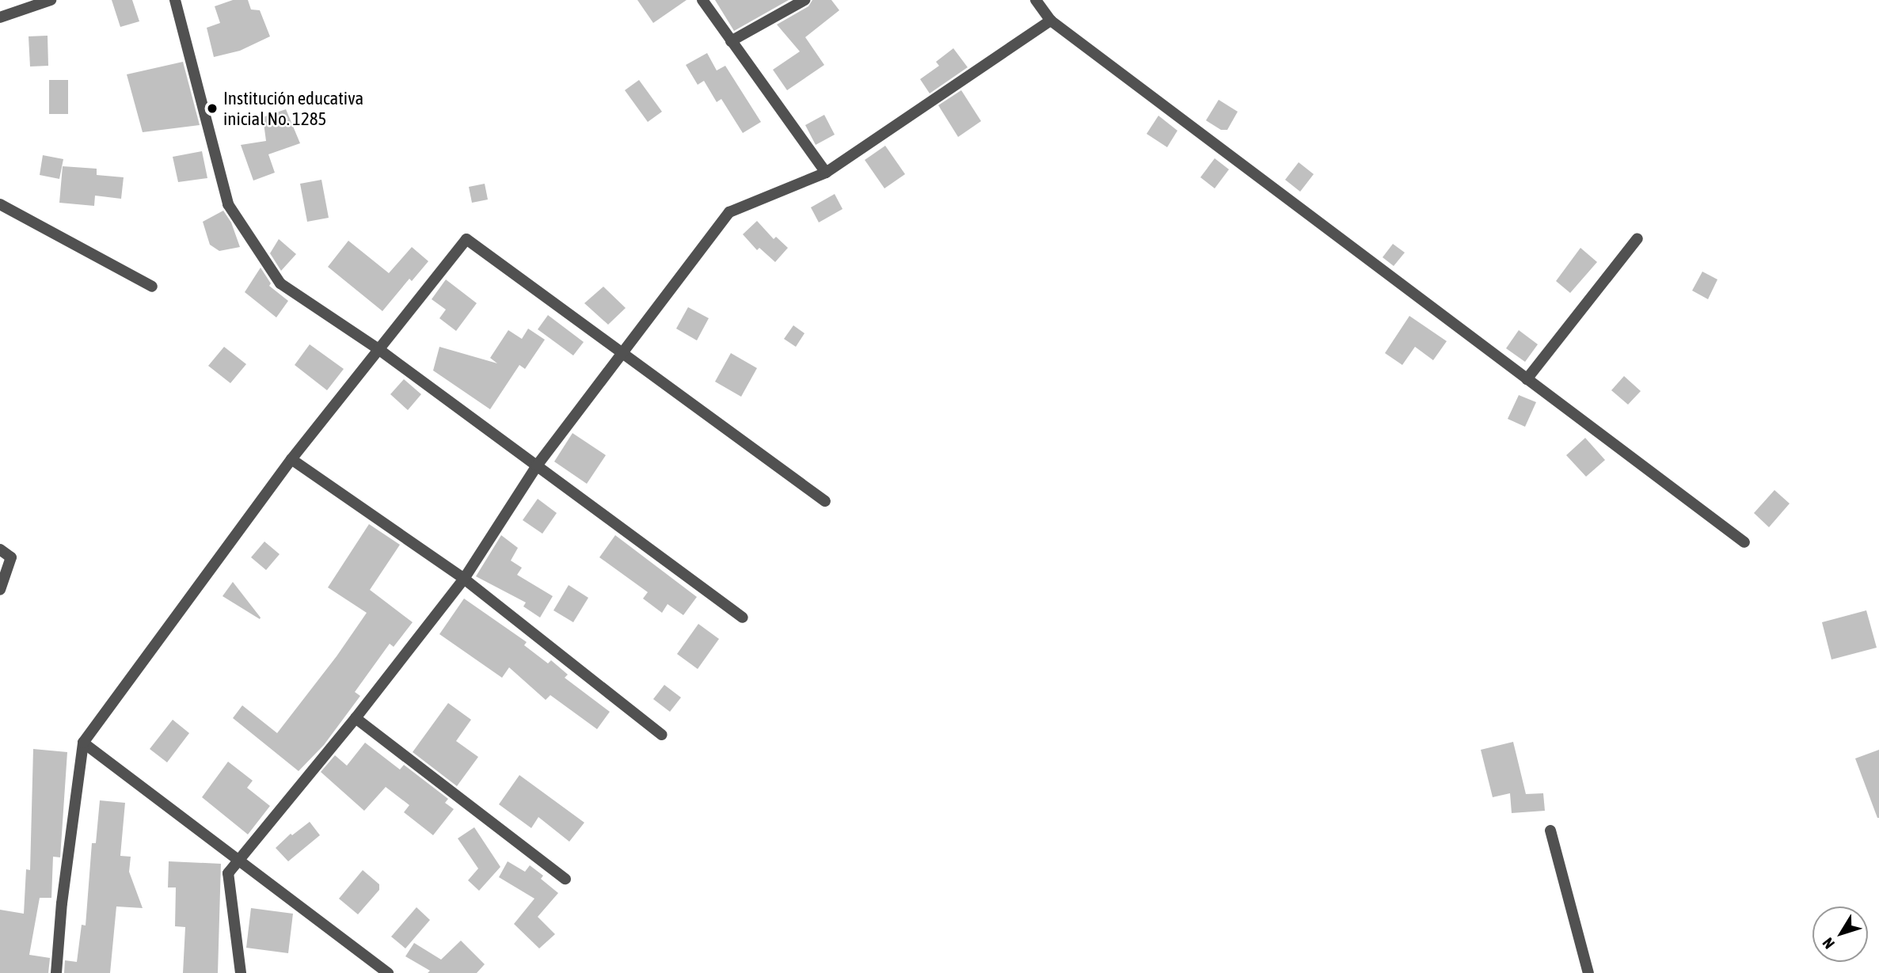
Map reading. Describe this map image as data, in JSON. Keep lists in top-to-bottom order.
{
  "places": ["Institución educativa inicial No. 1285"],
  "north": "bottom left"
}
